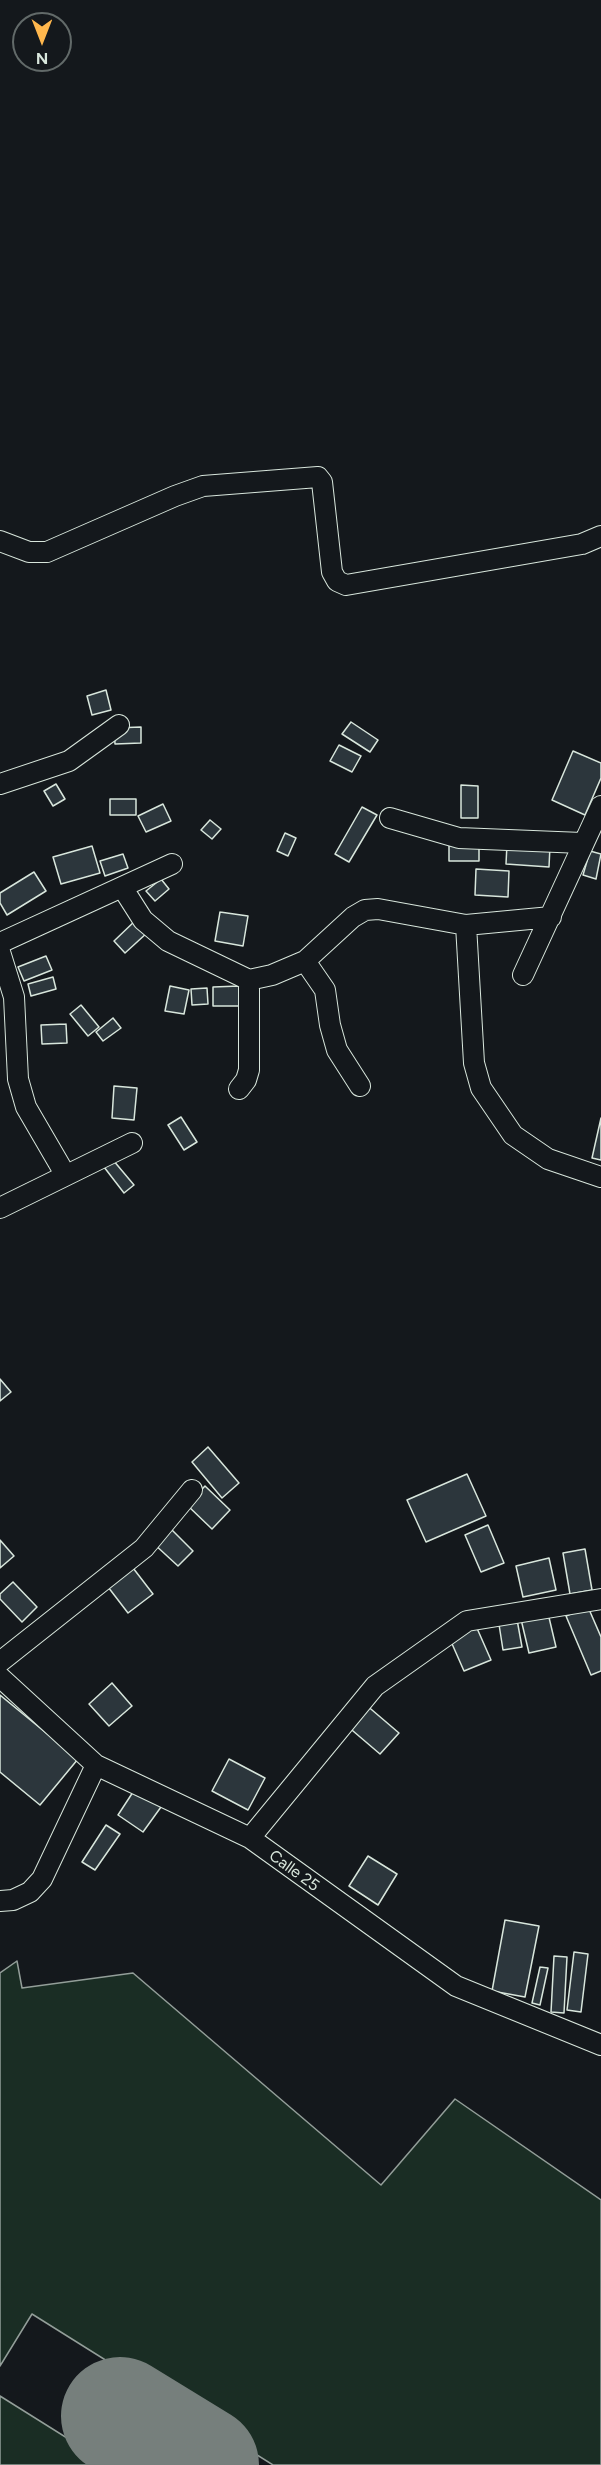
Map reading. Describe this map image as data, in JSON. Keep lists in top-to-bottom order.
{
  "streets": {
    "street": ["Calle 25"]
  },
  "north": "bottom"
}
